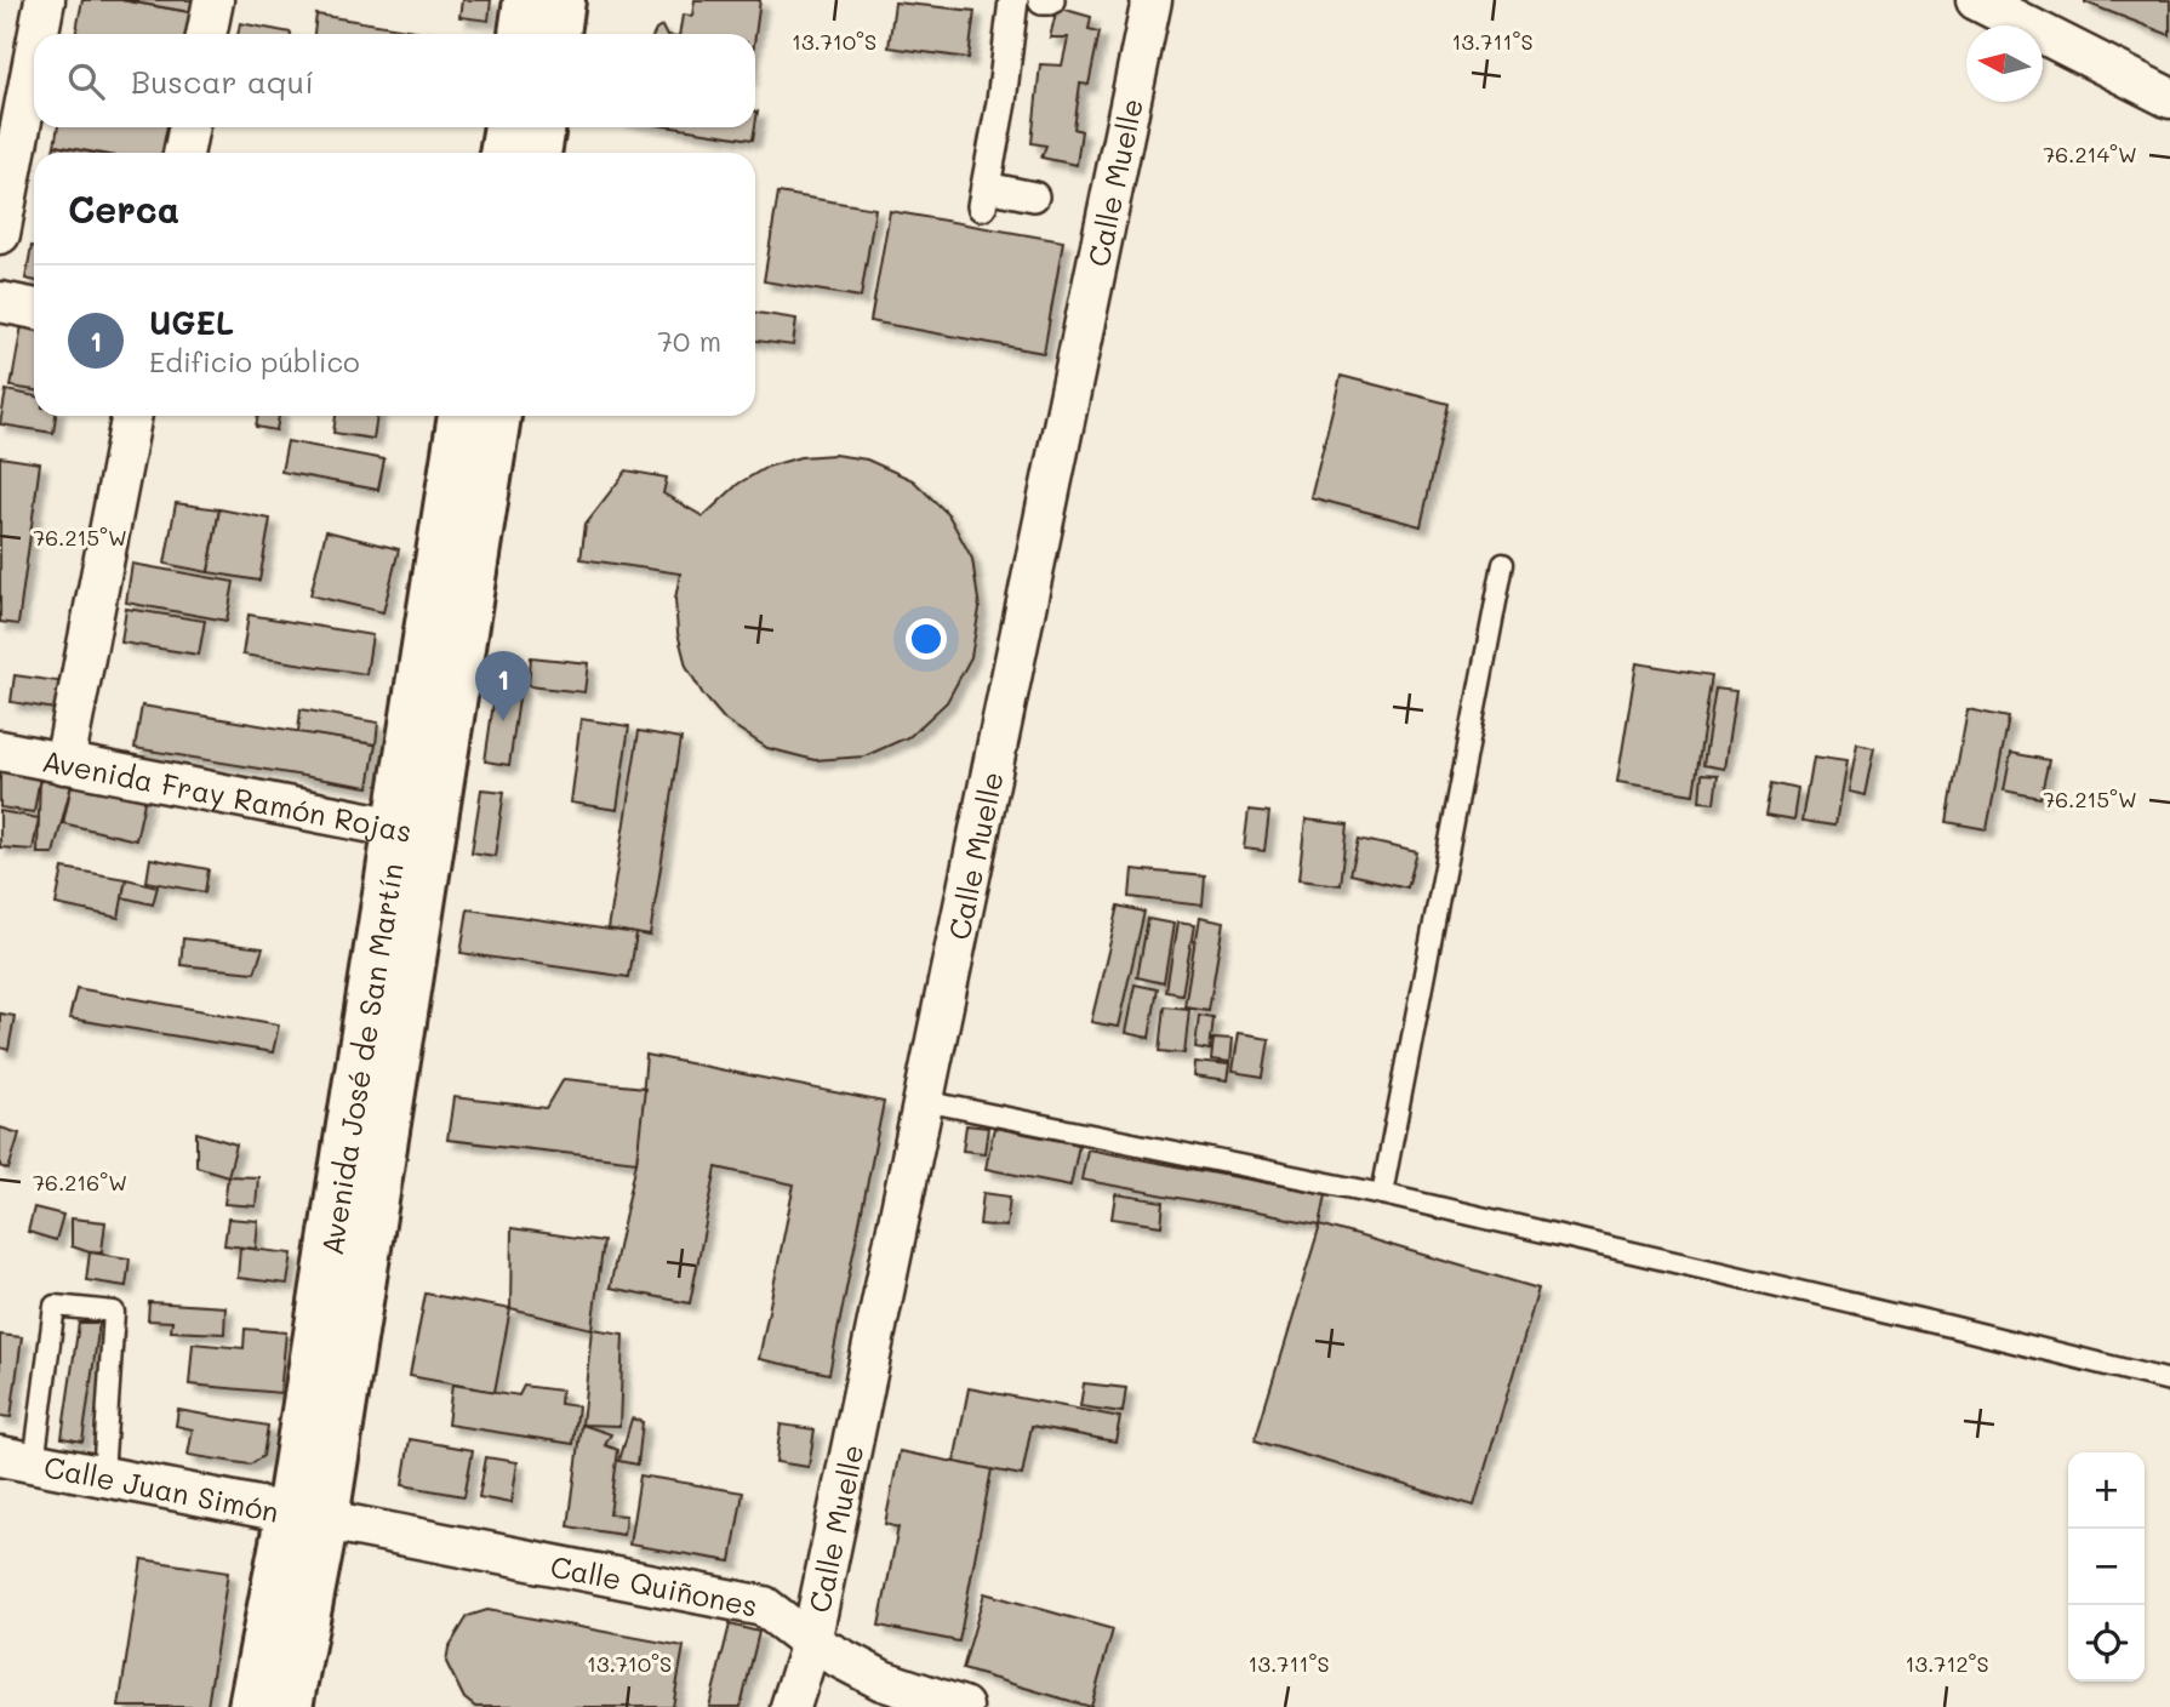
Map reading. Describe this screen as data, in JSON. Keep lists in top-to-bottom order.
{
  "streets": {
    "main road": ["Avenida José de San Martín"],
    "street": [
      "Calle Muelle",
      "Avenida Fray Ramón Rojas",
      "Calle Juan Simón",
      "Calle Quiñones"
    ]
  },
  "crossings": [
    ["Calle Muelle", "Calle Quiñones"],
    ["Avenida Fray Ramón Rojas", "Avenida José de San Martín"],
    ["Avenida José de San Martín", "Calle Juan Simón"],
    ["Avenida José de San Martín", "Calle Quiñones"],
    ["Calle Juan Simón", "Calle Quiñones"]
  ],
  "north": "left",
  "page": {
    "search": "Buscar aquí",
    "heading": "Cerca",
    "list": [
      {
        "mark": "1",
        "name": "UGEL",
        "note": "Edificio público",
        "value": "70 m"
      }
    ],
    "pins": "1",
    "map_buttons": ["+", "−"]
  },
  "coordinates": [
    "13.710°S",
    "13.711°S",
    "76.214°W",
    "76.215°W",
    "76.216°W",
    "13.712°S"
  ]
}
